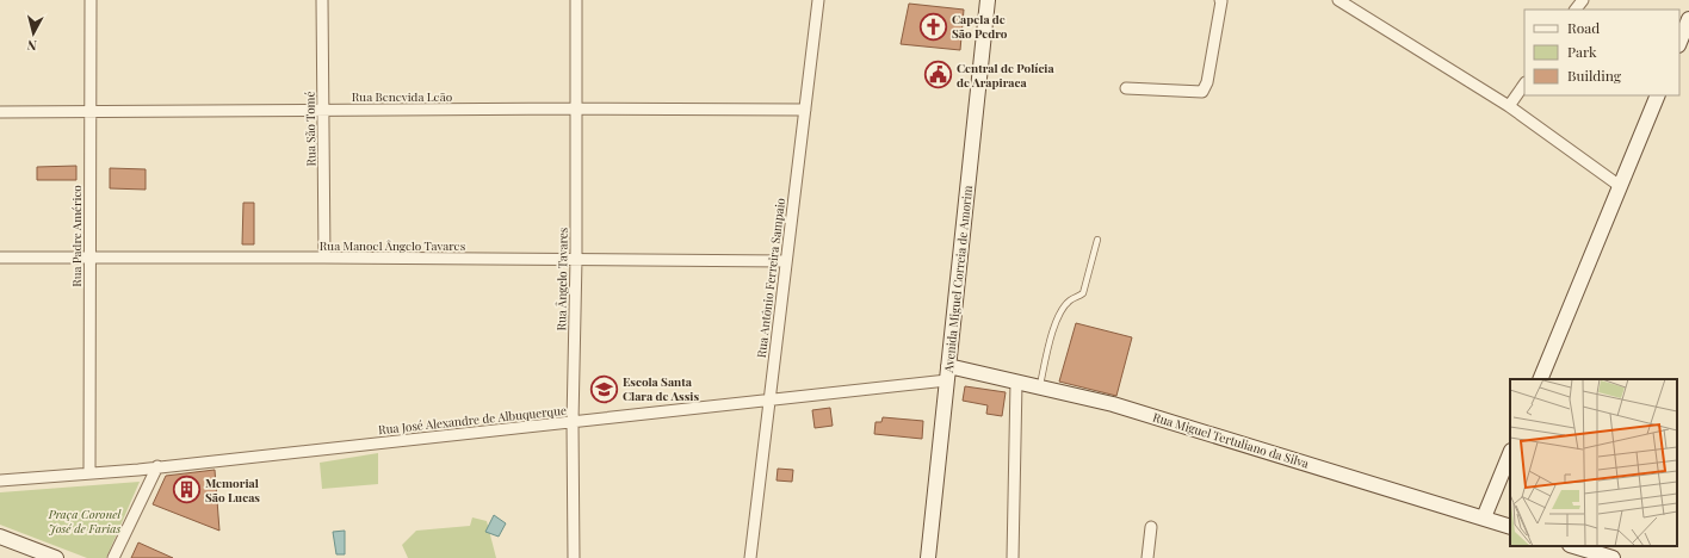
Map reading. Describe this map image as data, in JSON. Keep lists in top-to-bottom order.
{
  "streets": {
    "street": [
      "Rua Benevida Leão",
      "Rua São Tomé",
      "Rua Padre Américo",
      "Rua Manoel Ângelo Tavares",
      "Rua Antônio Ferreira Sampaio",
      "Rua Ângelo Tavares",
      "Avenida Miguel Correia de Amorim",
      "Rua José Alexandre de Albuquerque",
      "Rua Miguel Tertuliano da Silva"
    ]
  },
  "crossings": [
    ["Rua Benevida Leão", "Rua São Tomé"],
    ["Rua Benevida Leão", "Rua Padre Américo"],
    ["Rua Benevida Leão", "Rua Antônio Ferreira Sampaio"],
    ["Rua Benevida Leão", "Rua Ângelo Tavares"],
    ["Rua São Tomé", "Rua Manoel Ângelo Tavares"],
    ["Rua Padre Américo", "Rua Manoel Ângelo Tavares"],
    ["Rua Padre Américo", "Rua José Alexandre de Albuquerque"],
    ["Rua Manoel Ângelo Tavares", "Rua Antônio Ferreira Sampaio"],
    ["Rua Manoel Ângelo Tavares", "Rua Ângelo Tavares"],
    ["Rua Antônio Ferreira Sampaio", "Rua José Alexandre de Albuquerque"],
    ["Rua Ângelo Tavares", "Rua José Alexandre de Albuquerque"],
    ["Avenida Miguel Correia de Amorim", "Rua José Alexandre de Albuquerque"],
    ["Avenida Miguel Correia de Amorim", "Rua Miguel Tertuliano da Silva"],
    ["Rua José Alexandre de Albuquerque", "Rua Miguel Tertuliano da Silva"]
  ],
  "parks": ["Praça Coronel José de Farias"],
  "places": {
    "church": ["Capela de São Pedro"],
    "public building": ["Central de Polícia de Arapiraca"],
    "school or university": ["Escola Santa Clara de Assis"],
    "building": ["Memorial São Lucas"]
  },
  "legend": ["Road", "Park", "Building"],
  "north": "bottom"
}
